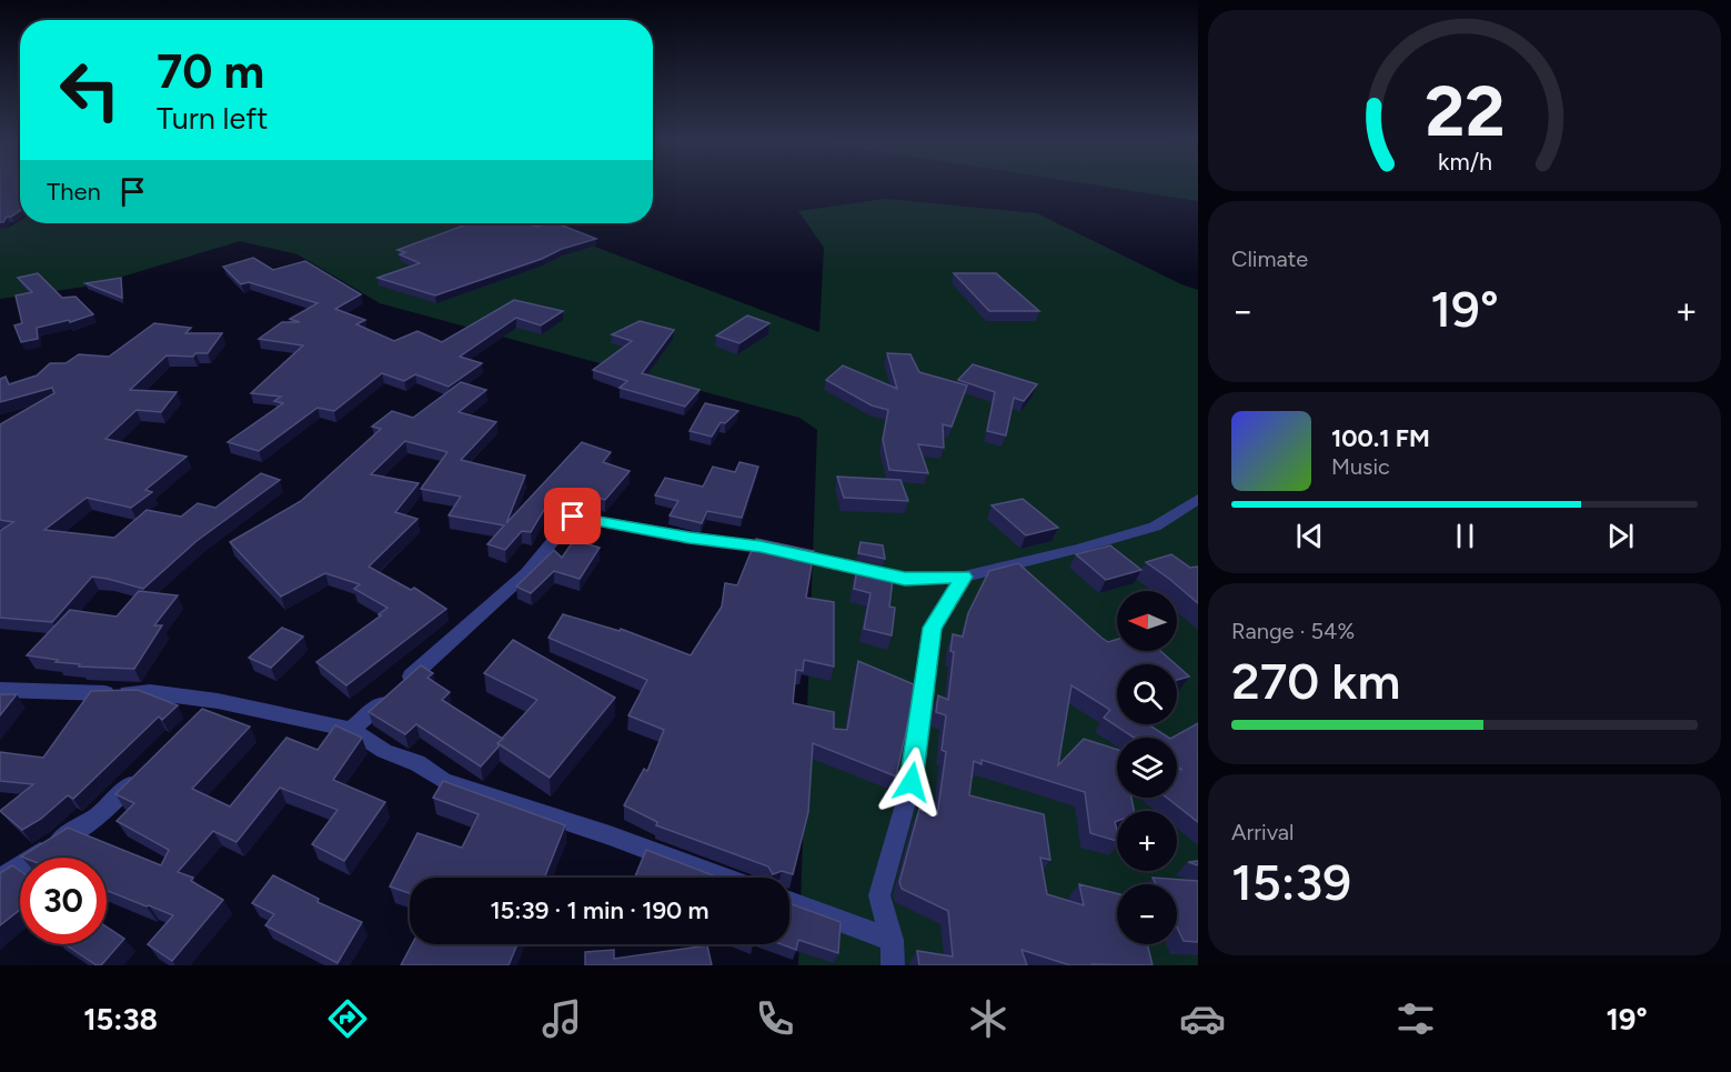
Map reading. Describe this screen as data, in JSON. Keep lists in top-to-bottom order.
{
  "north": "left",
  "page": {
    "turn": ["70 m", "Turn left"],
    "then": "Then",
    "tile": [
      "Climate",
      ["Range · 54%", "270 km"],
      ["Arrival", "15:39"]
    ],
    "heat": ["−", "19°", "+"],
    "song": ["100.1 FM", "Music"],
    "map_buttons": ["+", "−"],
    "limit": "30",
    "trip": "15:39 · 1 min · 190 m",
    "tabs": ["15:38", "19°"],
    "gauge": ["22", "km/h"]
  }
}
